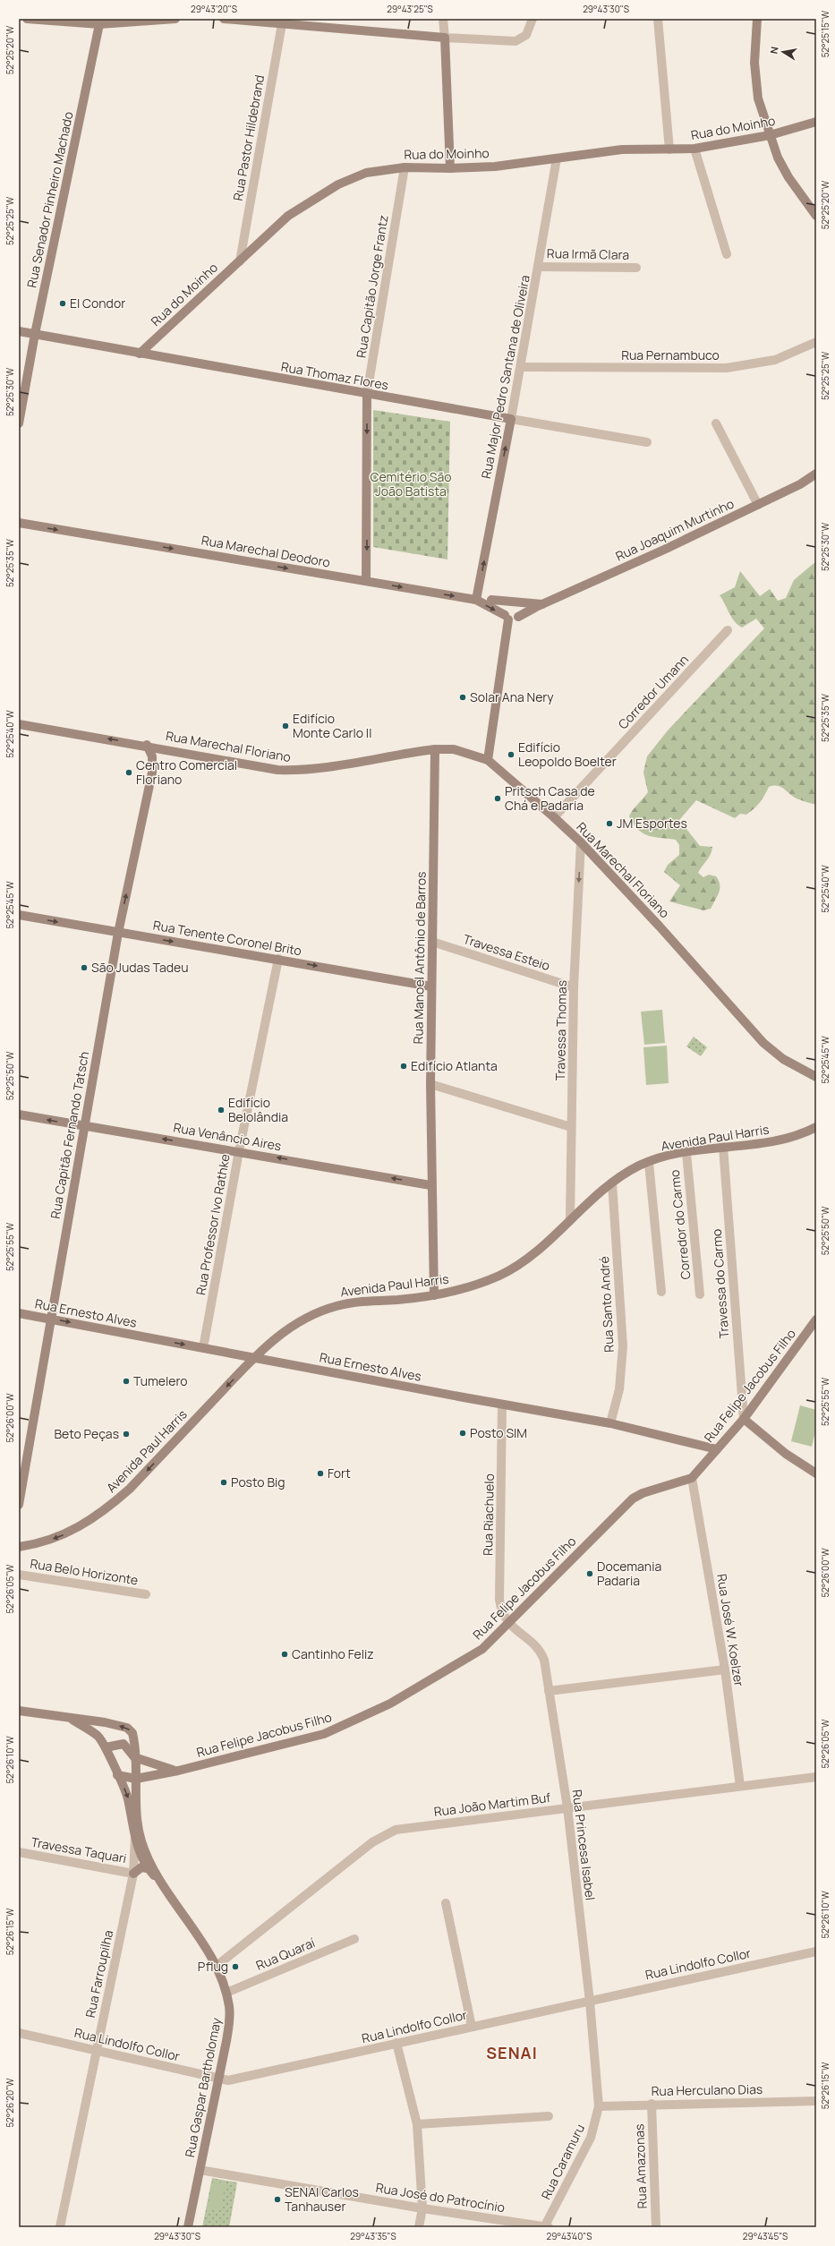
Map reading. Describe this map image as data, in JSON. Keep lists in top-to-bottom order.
{
  "streets": {
    "main road": [
      "Rua do Moinho",
      "Rua Senador Pinheiro Machado",
      "Rua Capitão Jorge Frantz",
      "Rua Thomaz Flores",
      "Rua Major Pedro Santana de Oliveira",
      "Rua Joaquim Murtinho",
      "Rua Marechal Deodoro",
      "Rua Marechal Floriano",
      "Rua Tenente Coronel Brito",
      "Rua Manoel Antônio de Barros",
      "Rua Capitão Fernando Tatsch",
      "Rua Venâncio Aires",
      "Avenida Paul Harris",
      "Rua Ernesto Alves",
      "Rua Felipe Jacobus Filho",
      "Rua Gaspar Bartholomay"
    ],
    "street": [
      "Rua Pastor Hildebrand",
      "Rua Irmã Clara",
      "Rua Pernambuco",
      "Corredor Umann",
      "Travessa Esteio",
      "Travessa Thomas",
      "Rua Professor Ivo Rathke",
      "Corredor do Carmo",
      "Travessa do Carmo",
      "Rua Santo André",
      "Rua Riachuelo",
      "Rua Belo Horizonte",
      "Rua José W. Koelzer",
      "Rua João Martim Buf",
      "Rua Princesa Isabel",
      "Travessa Taquari",
      "Rua Quaraí",
      "Rua Lindolfo Collor",
      "Rua Farroupilha",
      "Rua Herculano Dias",
      "Rua Caramuru",
      "Rua Amazonas",
      "Rua José do Patrocínio"
    ]
  },
  "crossings": [
    ["Rua do Moinho", "Rua Pastor Hildebrand"],
    ["Rua do Moinho", "Rua Capitão Jorge Frantz"],
    ["Rua do Moinho", "Rua Thomaz Flores"],
    ["Rua do Moinho", "Rua Major Pedro Santana de Oliveira"],
    ["Rua Senador Pinheiro Machado", "Rua Thomaz Flores"],
    ["Rua Irmã Clara", "Rua Major Pedro Santana de Oliveira"],
    ["Rua Capitão Jorge Frantz", "Rua Thomaz Flores"],
    ["Rua Capitão Jorge Frantz", "Rua Marechal Deodoro"],
    ["Rua Pernambuco", "Rua Major Pedro Santana de Oliveira"],
    ["Rua Thomaz Flores", "Rua Major Pedro Santana de Oliveira"],
    ["Rua Major Pedro Santana de Oliveira", "Rua Joaquim Murtinho"],
    ["Rua Major Pedro Santana de Oliveira", "Rua Marechal Deodoro"],
    ["Rua Joaquim Murtinho", "Rua Marechal Deodoro"],
    ["Corredor Umann", "Rua Marechal Floriano"],
    ["Rua Marechal Floriano", "Rua Manoel Antônio de Barros"],
    ["Rua Marechal Floriano", "Travessa Thomas"],
    ["Rua Marechal Floriano", "Rua Capitão Fernando Tatsch"],
    ["Rua Tenente Coronel Brito", "Rua Manoel Antônio de Barros"],
    ["Rua Tenente Coronel Brito", "Rua Capitão Fernando Tatsch"],
    ["Rua Tenente Coronel Brito", "Rua Professor Ivo Rathke"],
    ["Travessa Esteio", "Rua Manoel Antônio de Barros"],
    ["Travessa Esteio", "Travessa Thomas"],
    ["Rua Manoel Antônio de Barros", "Rua Venâncio Aires"],
    ["Rua Manoel Antônio de Barros", "Avenida Paul Harris"],
    ["Travessa Thomas", "Avenida Paul Harris"],
    ["Rua Capitão Fernando Tatsch", "Rua Venâncio Aires"],
    ["Rua Capitão Fernando Tatsch", "Rua Ernesto Alves"],
    ["Rua Venâncio Aires", "Rua Professor Ivo Rathke"],
    ["Avenida Paul Harris", "Corredor do Carmo"],
    ["Avenida Paul Harris", "Travessa do Carmo"],
    ["Avenida Paul Harris", "Rua Santo André"],
    ["Avenida Paul Harris", "Rua Ernesto Alves"],
    ["Rua Professor Ivo Rathke", "Rua Ernesto Alves"],
    ["Travessa do Carmo", "Rua Felipe Jacobus Filho"],
    ["Rua Santo André", "Rua Ernesto Alves"],
    ["Rua Ernesto Alves", "Rua Felipe Jacobus Filho"],
    ["Rua Ernesto Alves", "Rua Riachuelo"],
    ["Rua Felipe Jacobus Filho", "Rua Riachuelo"],
    ["Rua Felipe Jacobus Filho", "Rua José W. Koelzer"],
    ["Rua Felipe Jacobus Filho", "Rua Princesa Isabel"],
    ["Rua Riachuelo", "Rua Princesa Isabel"],
    ["Rua José W. Koelzer", "Rua João Martim Buf"],
    ["Rua João Martim Buf", "Rua Princesa Isabel"],
    ["Rua João Martim Buf", "Rua Gaspar Bartholomay"],
    ["Rua Princesa Isabel", "Rua Lindolfo Collor"],
    ["Rua Princesa Isabel", "Rua Herculano Dias"],
    ["Rua Princesa Isabel", "Rua Caramuru"],
    ["Travessa Taquari", "Rua Farroupilha"],
    ["Rua Quaraí", "Rua Gaspar Bartholomay"],
    ["Rua Lindolfo Collor", "Rua Farroupilha"],
    ["Rua Lindolfo Collor", "Rua Gaspar Bartholomay"],
    ["Rua Farroupilha", "Rua Gaspar Bartholomay"],
    ["Rua Gaspar Bartholomay", "Rua José do Patrocínio"],
    ["Rua Herculano Dias", "Rua Caramuru"],
    ["Rua Herculano Dias", "Rua Amazonas"],
    ["Rua Caramuru", "Rua José do Patrocínio"]
  ],
  "one_way": [
    "Rua Capitão Jorge Frantz",
    "Rua Major Pedro Santana de Oliveira",
    "Rua Marechal Deodoro",
    "Rua Tenente Coronel Brito",
    "Travessa Thomas",
    "Rua Venâncio Aires"
  ],
  "districts": ["SENAI"],
  "parks": ["Cemitério São João Batista"],
  "places": [
    "El Condor",
    "Solar Ana Nery",
    "Edifício Monte Carlo II",
    "Edifício Leopoldo Boelter",
    "Centro Comercial Floriano",
    "Pritsch Casa de Chá e Padaria",
    "JM Esportes",
    "São Judas Tadeu",
    "Edifício Atlanta",
    "Edifício Belolândia",
    "Tumelero",
    "Posto SIM",
    "Beto Peças",
    "Fort",
    "Posto Big",
    "Docemania Padaria",
    "Cantinho Feliz",
    "Pflug",
    "SENAI Carlos Tanhauser"
  ],
  "north": "left",
  "coordinates": [
    "29°43'20\"S",
    "29°43'25\"S",
    "29°43'30\"S",
    "52°25'15\"W",
    "52°25'20\"W",
    "52°25'25\"W",
    "52°25'30\"W",
    "52°25'35\"W",
    "52°25'40\"W",
    "52°25'45\"W",
    "52°25'50\"W",
    "52°25'55\"W",
    "52°26'00\"W",
    "52°26'05\"W",
    "52°26'10\"W",
    "52°26'15\"W",
    "52°26'20\"W",
    "29°43'35\"S",
    "29°43'40\"S",
    "29°43'45\"S"
  ]
}
